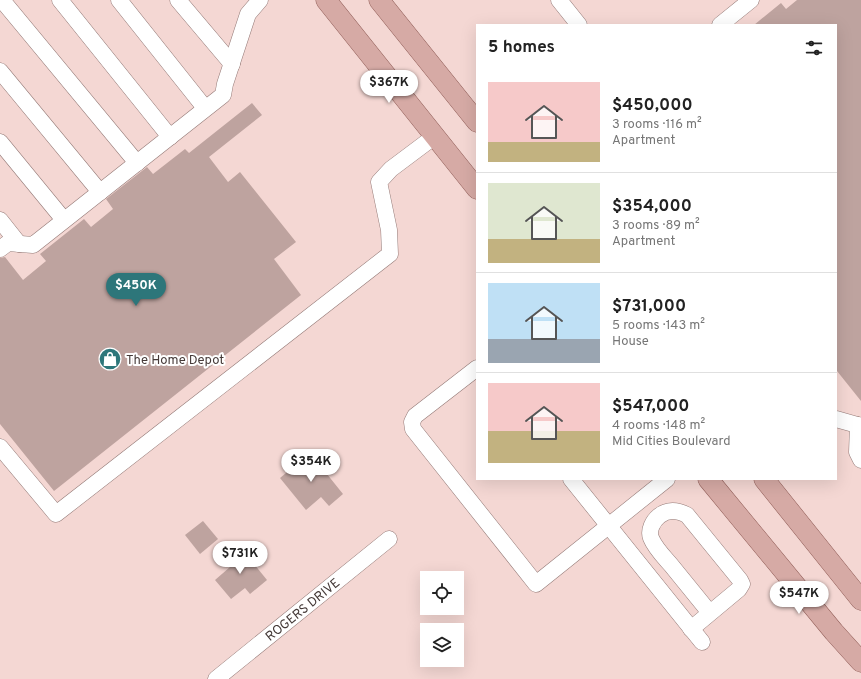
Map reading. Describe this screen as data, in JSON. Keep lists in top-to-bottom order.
{
  "streets": {
    "lane": ["ROGERS DRIVE"]
  },
  "places": {
    "shop": ["The Home Depot"]
  },
  "page": {
    "heading": "5 homes",
    "price": [
      "$367K",
      "$450K",
      "$354K",
      "$731K",
      "$547K"
    ],
    "list": [
      {
        "name": "$450,000",
        "note": "3 rooms · 116 m² · Apartment"
      },
      {
        "name": "$354,000",
        "note": "3 rooms · 89 m² · Apartment"
      },
      {
        "name": "$731,000",
        "note": "5 rooms · 143 m² · House"
      },
      {
        "name": "$547,000",
        "note": "4 rooms · 148 m² · Mid Cities Boulevard"
      }
    ]
  }
}
